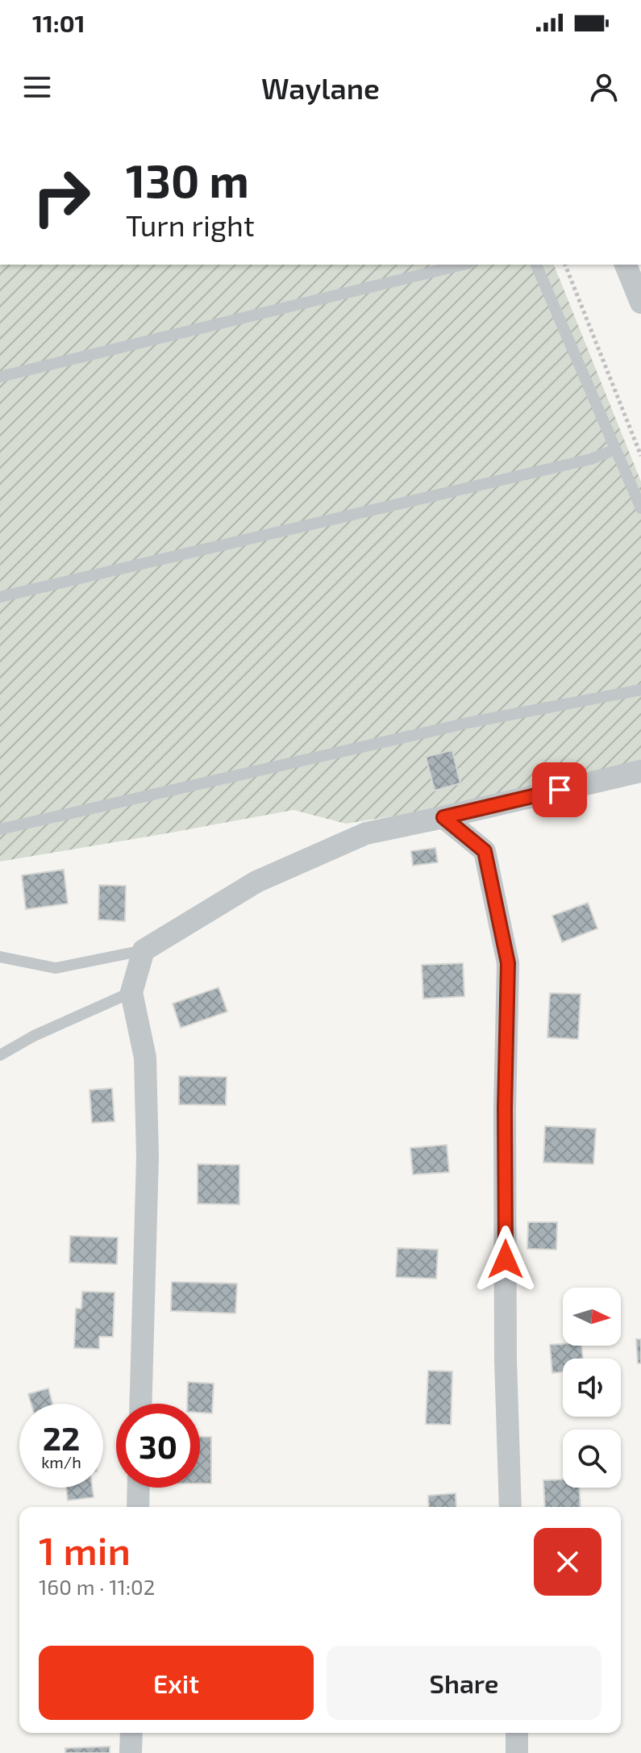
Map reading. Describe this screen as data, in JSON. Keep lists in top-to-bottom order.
{
  "north": "right",
  "page": {
    "status": "11:01",
    "header": "Waylane",
    "turn": ["130 m", "Turn right"],
    "speed": "22 km/h",
    "limit": "30",
    "heading": ["1 min", "160 m · 11:02"],
    "buttons": ["Exit", "Share"]
  }
}
